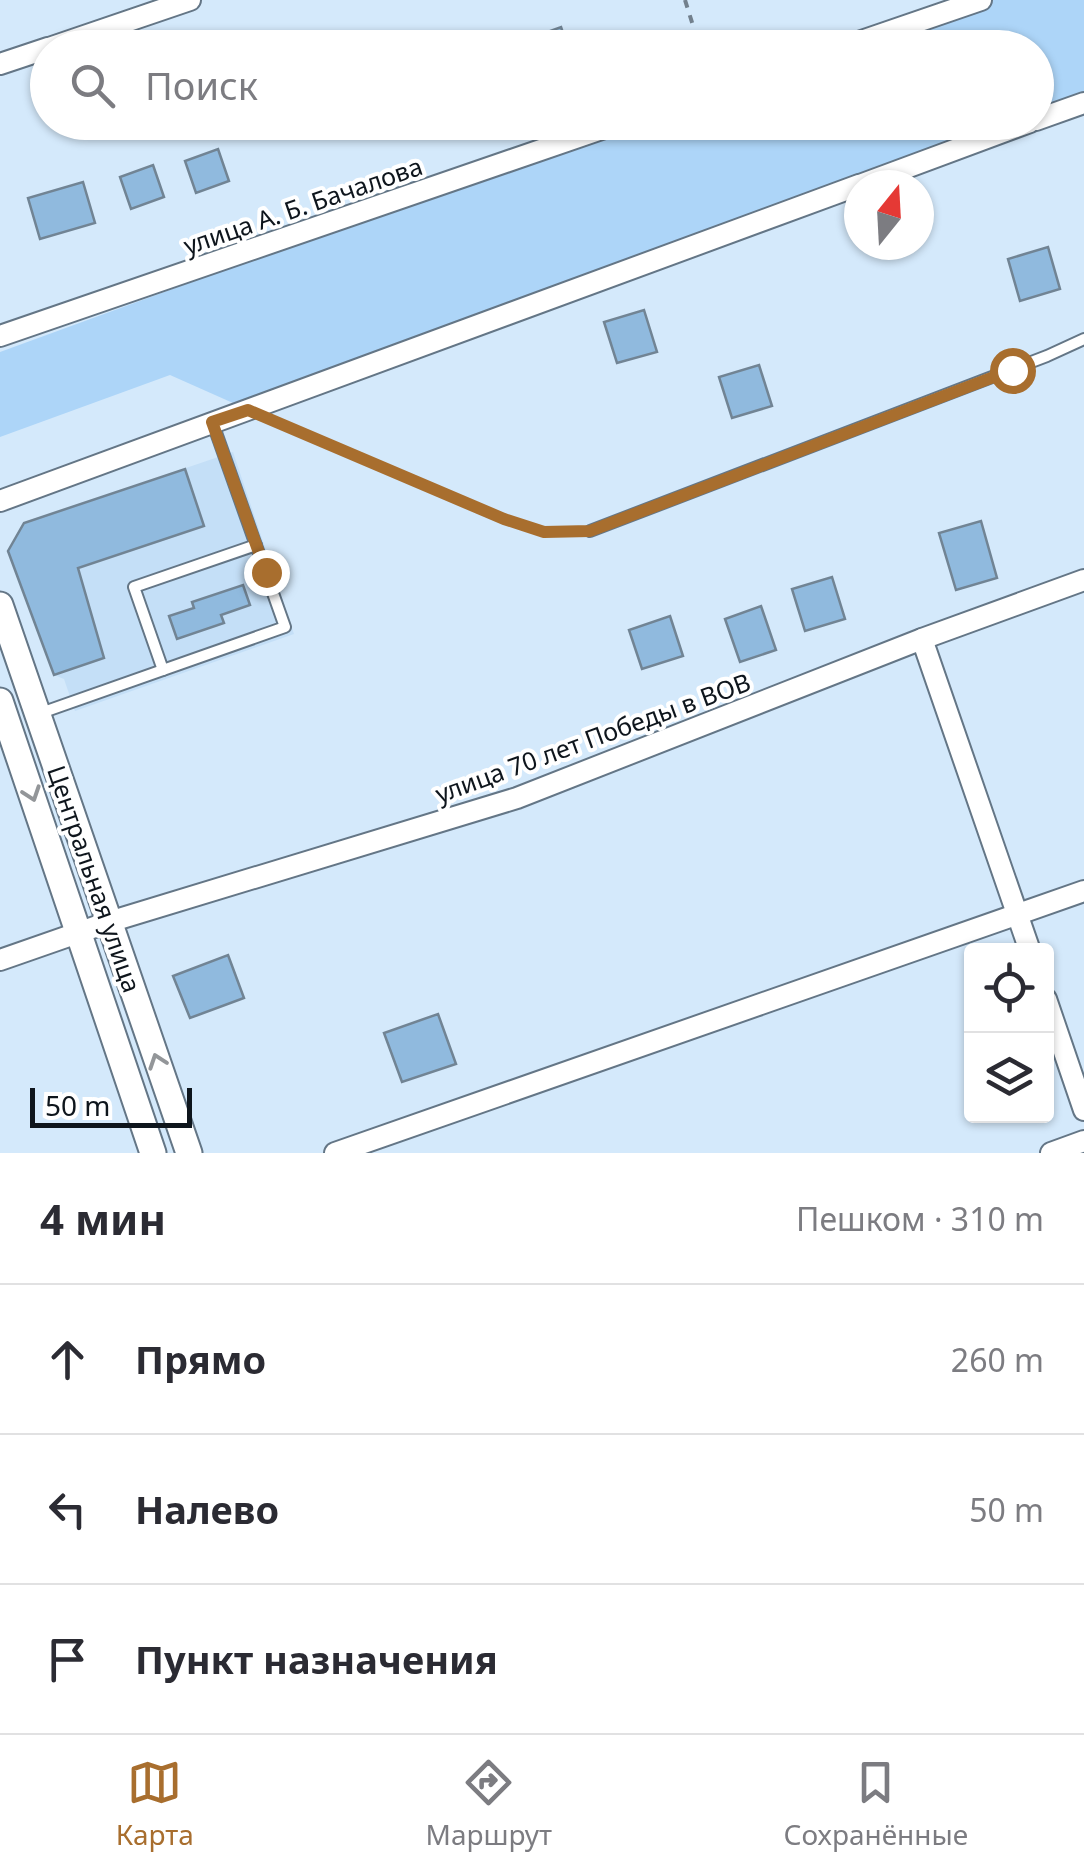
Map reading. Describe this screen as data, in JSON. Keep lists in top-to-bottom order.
{
  "streets": {
    "street": ["улица А. Б. Бачалова", "улица 70 лет Победы в ВОВ", "Центральная улица"]
  },
  "crossings": [
    ["улица 70 лет Победы в ВОВ", "Центральная улица"]
  ],
  "scale_bar": "50 m",
  "north": "top",
  "page": {
    "search": "Поиск",
    "scale": "50 m",
    "heading": ["4 мин", "Пешком · 310 m"],
    "list": [
      ["Прямо", "260 m"],
      ["Налево", "50 m"],
      "Пункт назначения"
    ],
    "nav": ["Карта", "Маршрут", "Сохранённые"]
  }
}
